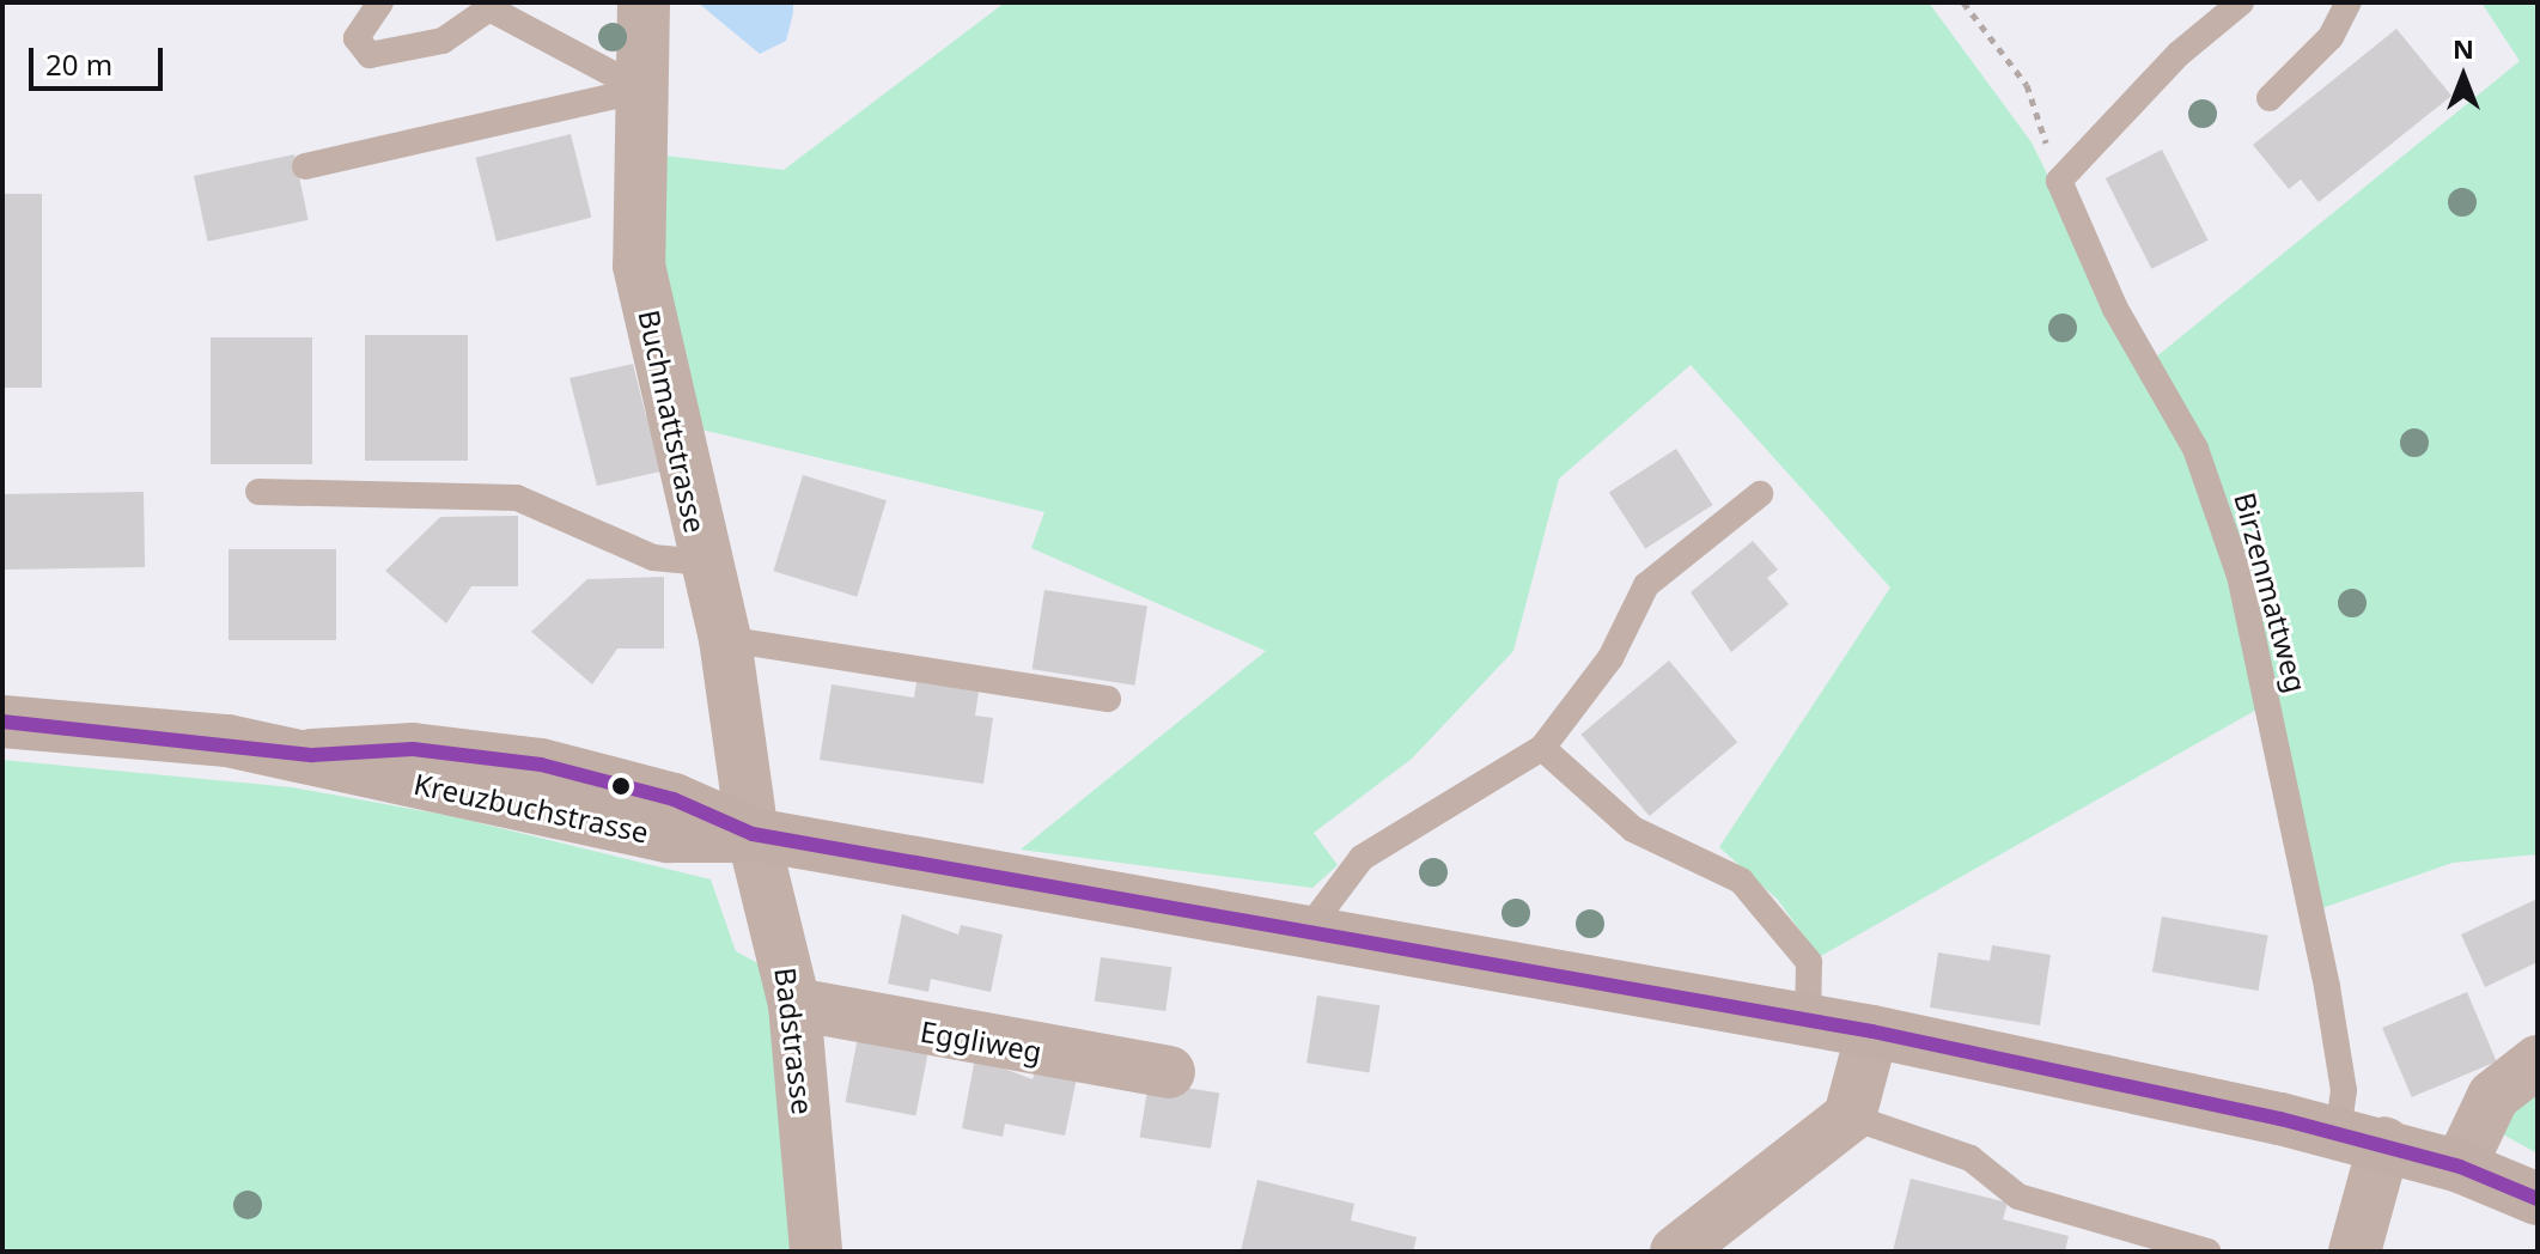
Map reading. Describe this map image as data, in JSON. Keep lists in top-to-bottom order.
{
  "streets": {
    "street": [
      "Buchmattstrasse",
      "Kreuzbuchstrasse",
      "Badstrasse",
      "Eggliweg"
    ],
    "lane": ["Birzenmattweg"]
  },
  "crossings": [
    ["Buchmattstrasse", "Kreuzbuchstrasse"],
    ["Buchmattstrasse", "Badstrasse"],
    ["Birzenmattweg", "Kreuzbuchstrasse"],
    ["Kreuzbuchstrasse", "Badstrasse"],
    ["Badstrasse", "Eggliweg"]
  ],
  "scale_bar": "20 m",
  "north": "top"
}
